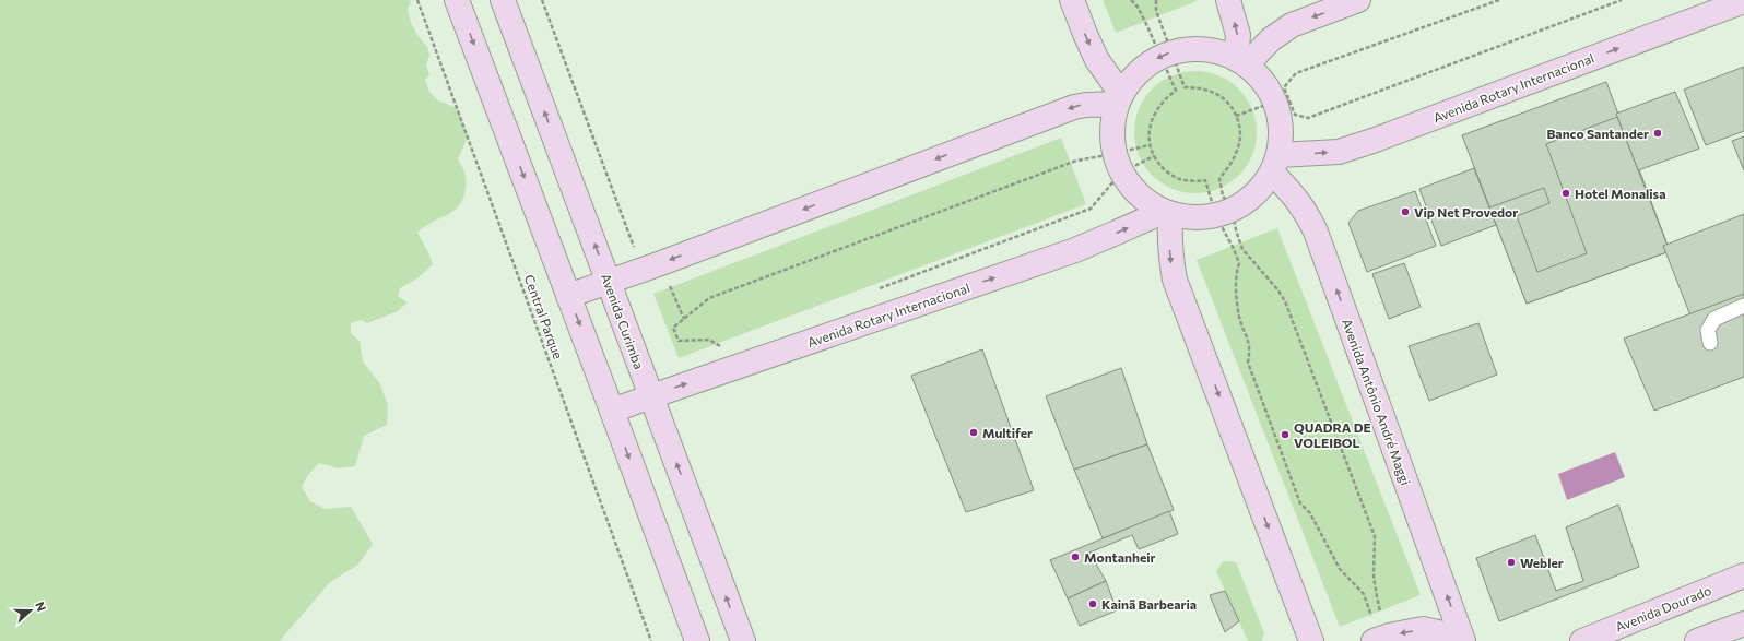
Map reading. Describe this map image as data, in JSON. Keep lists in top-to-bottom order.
{
  "streets": {
    "street": [
      "Avenida Rotary Internacional",
      "Avenida Curimba",
      "Avenida Antônio André Maggi",
      "Avenida Dourado"
    ],
    "path": ["Central Parque"]
  },
  "crossings": [
    ["Avenida Rotary Internacional", "Avenida Curimba"],
    ["Avenida Rotary Internacional", "Avenida Antônio André Maggi"]
  ],
  "places": [
    "Banco Santander",
    "Hotel Monalisa",
    "Vip Net Provedor",
    "Multifer",
    "QUADRA DE VOLEIBOL",
    "Montanheir",
    "Webler",
    "Kainã Barbearia"
  ],
  "north": "right"
}
